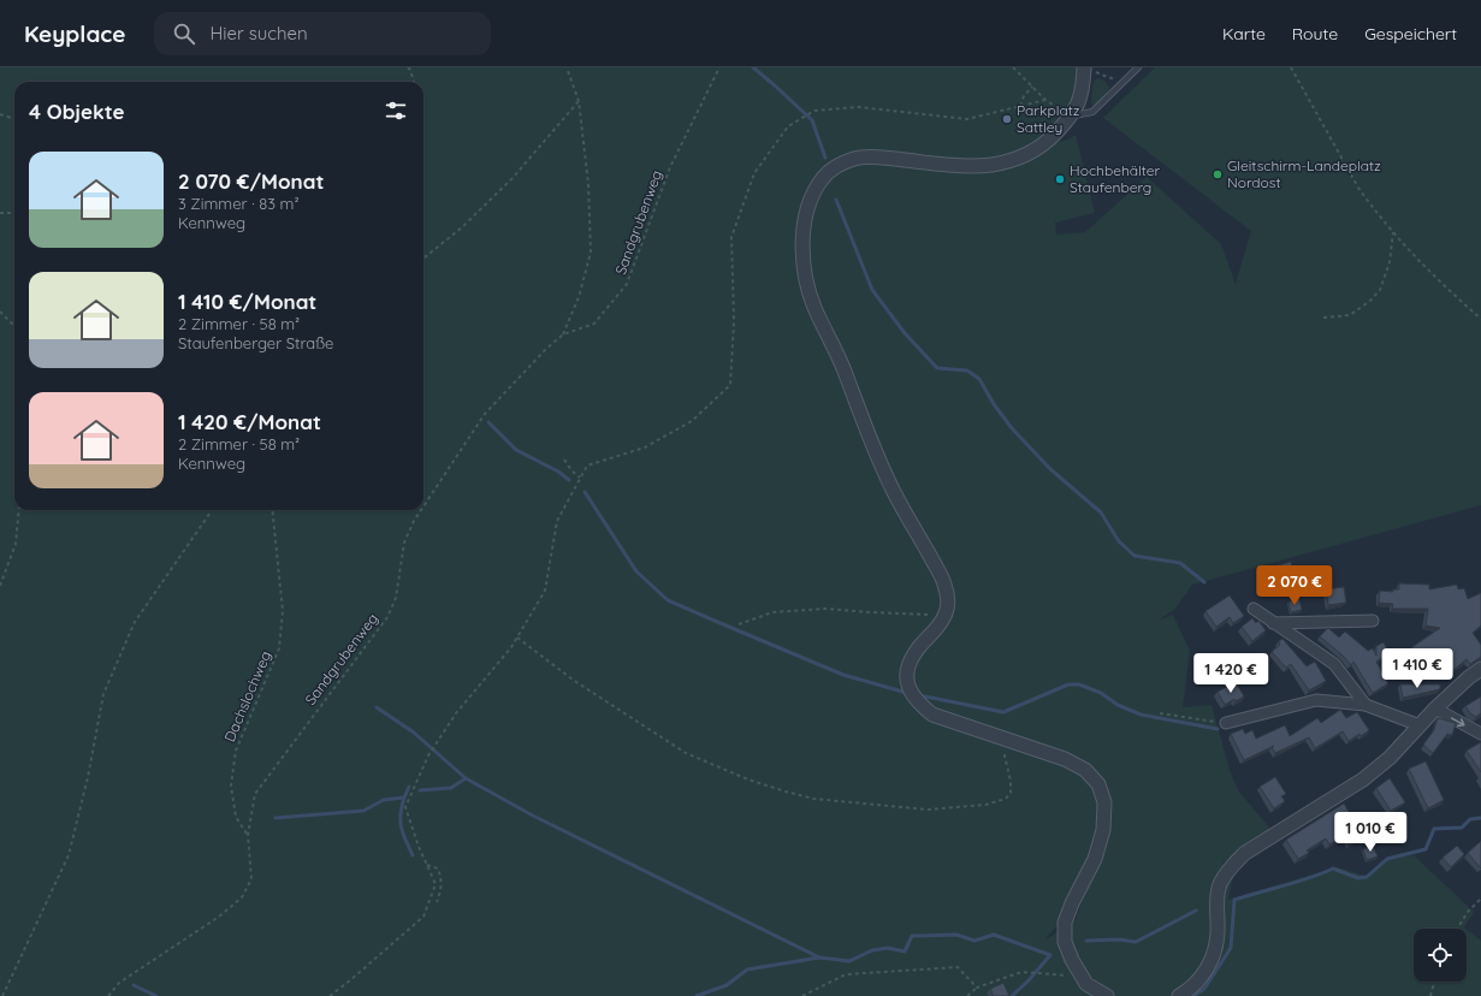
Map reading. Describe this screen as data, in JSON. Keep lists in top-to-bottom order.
{
  "streets": {
    "path": ["Sandgrubenweg", "Dachslochweg"]
  },
  "crossings": [
    ["Sandgrubenweg", "Dachslochweg"]
  ],
  "places": ["Parkplatz Sattley", "Gleitschirm-Landeplatz Nordost", "Hochbehälter Staufenberg"],
  "page": {
    "header": "Keyplace",
    "search": "Hier suchen",
    "nav": ["Karte", "Route", "Gespeichert"],
    "heading": "4 Objekte",
    "list": [
      {
        "name": "2 070 €/Monat",
        "note": "3 Zimmer · 83 m² · Kennweg"
      },
      {
        "name": "1 410 €/Monat",
        "note": "2 Zimmer · 58 m² · Staufenberger Straße"
      },
      {
        "name": "1 420 €/Monat",
        "note": "2 Zimmer · 58 m² · Kennweg"
      }
    ],
    "price": [
      "2 070 €",
      "1 410 €",
      "1 420 €",
      "1 010 €"
    ]
  }
}
